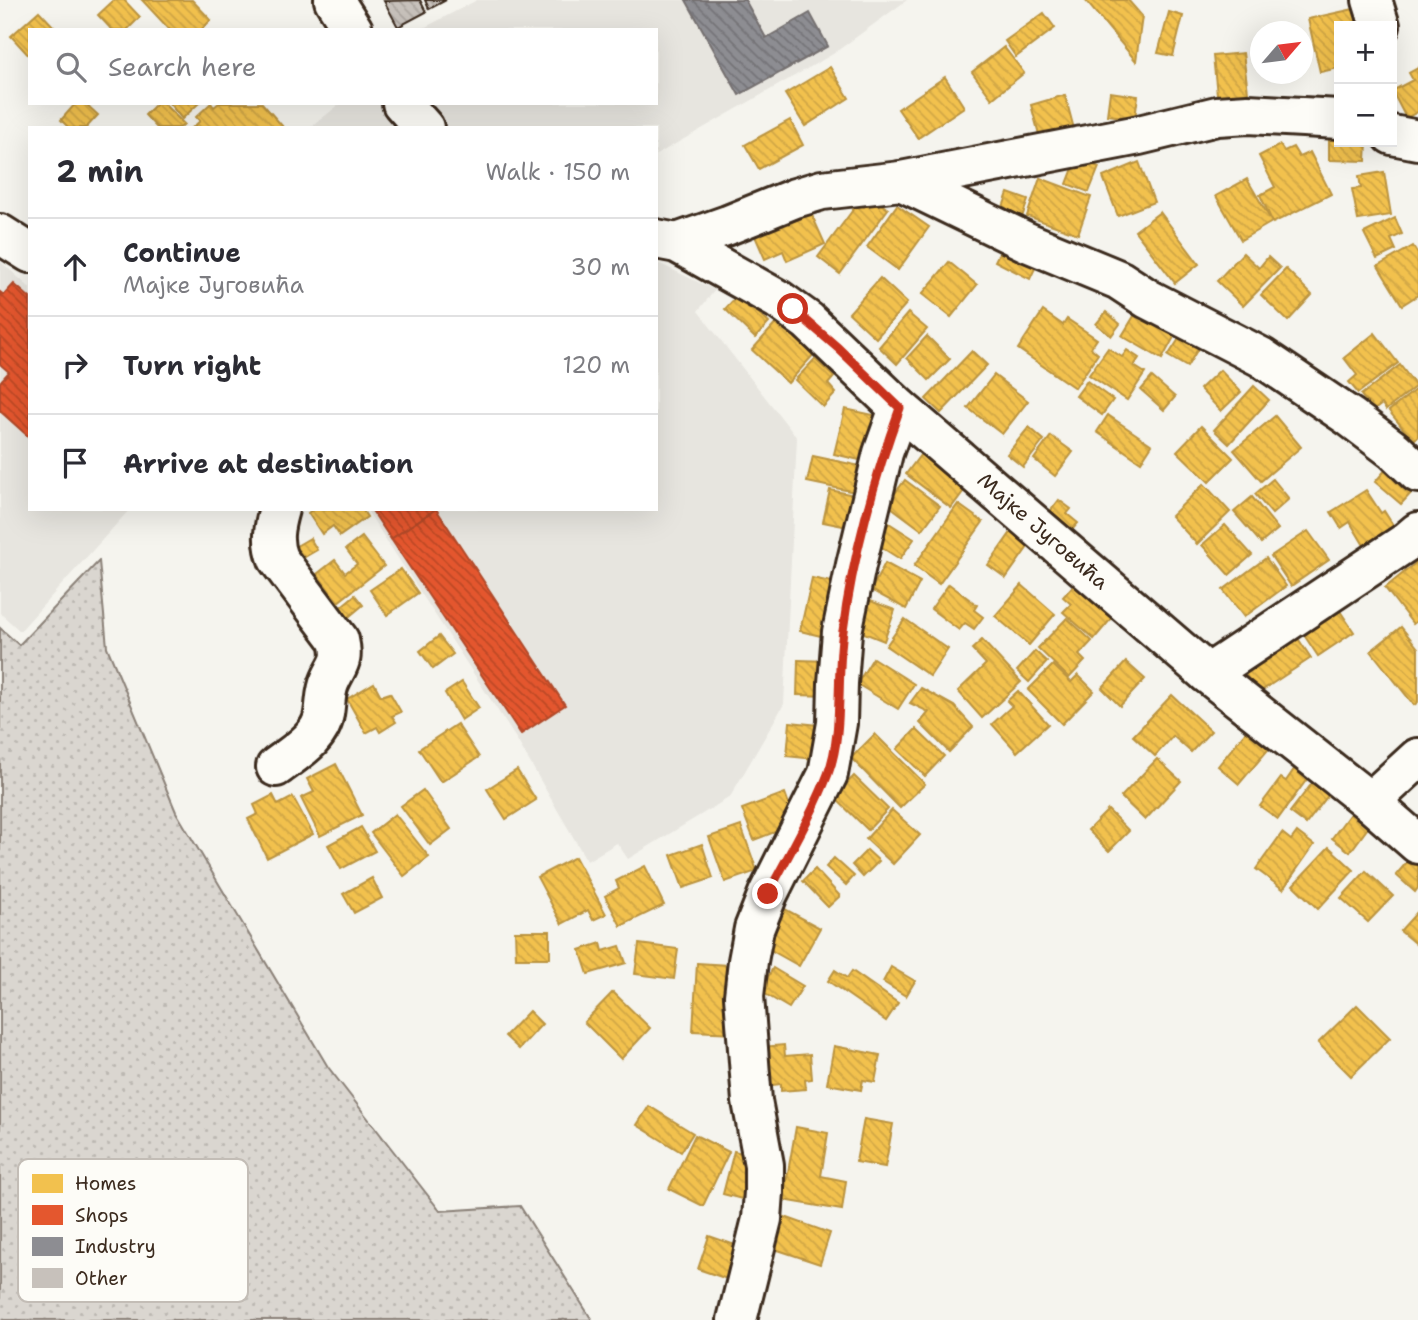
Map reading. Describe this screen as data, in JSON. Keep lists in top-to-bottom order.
{
  "streets": {
    "street": ["Мајке Југовића"]
  },
  "legend": [
    "Homes",
    "Shops",
    "Industry",
    "Other"
  ],
  "north": "top right",
  "page": {
    "map_buttons": ["+", "−"],
    "search": "Search here",
    "heading": ["2 min", "Walk · 150 m"],
    "list": [
      ["Continue", "Мајке Југовића", "30 m"],
      ["Turn right", "120 m"],
      "Arrive at destination"
    ]
  }
}
